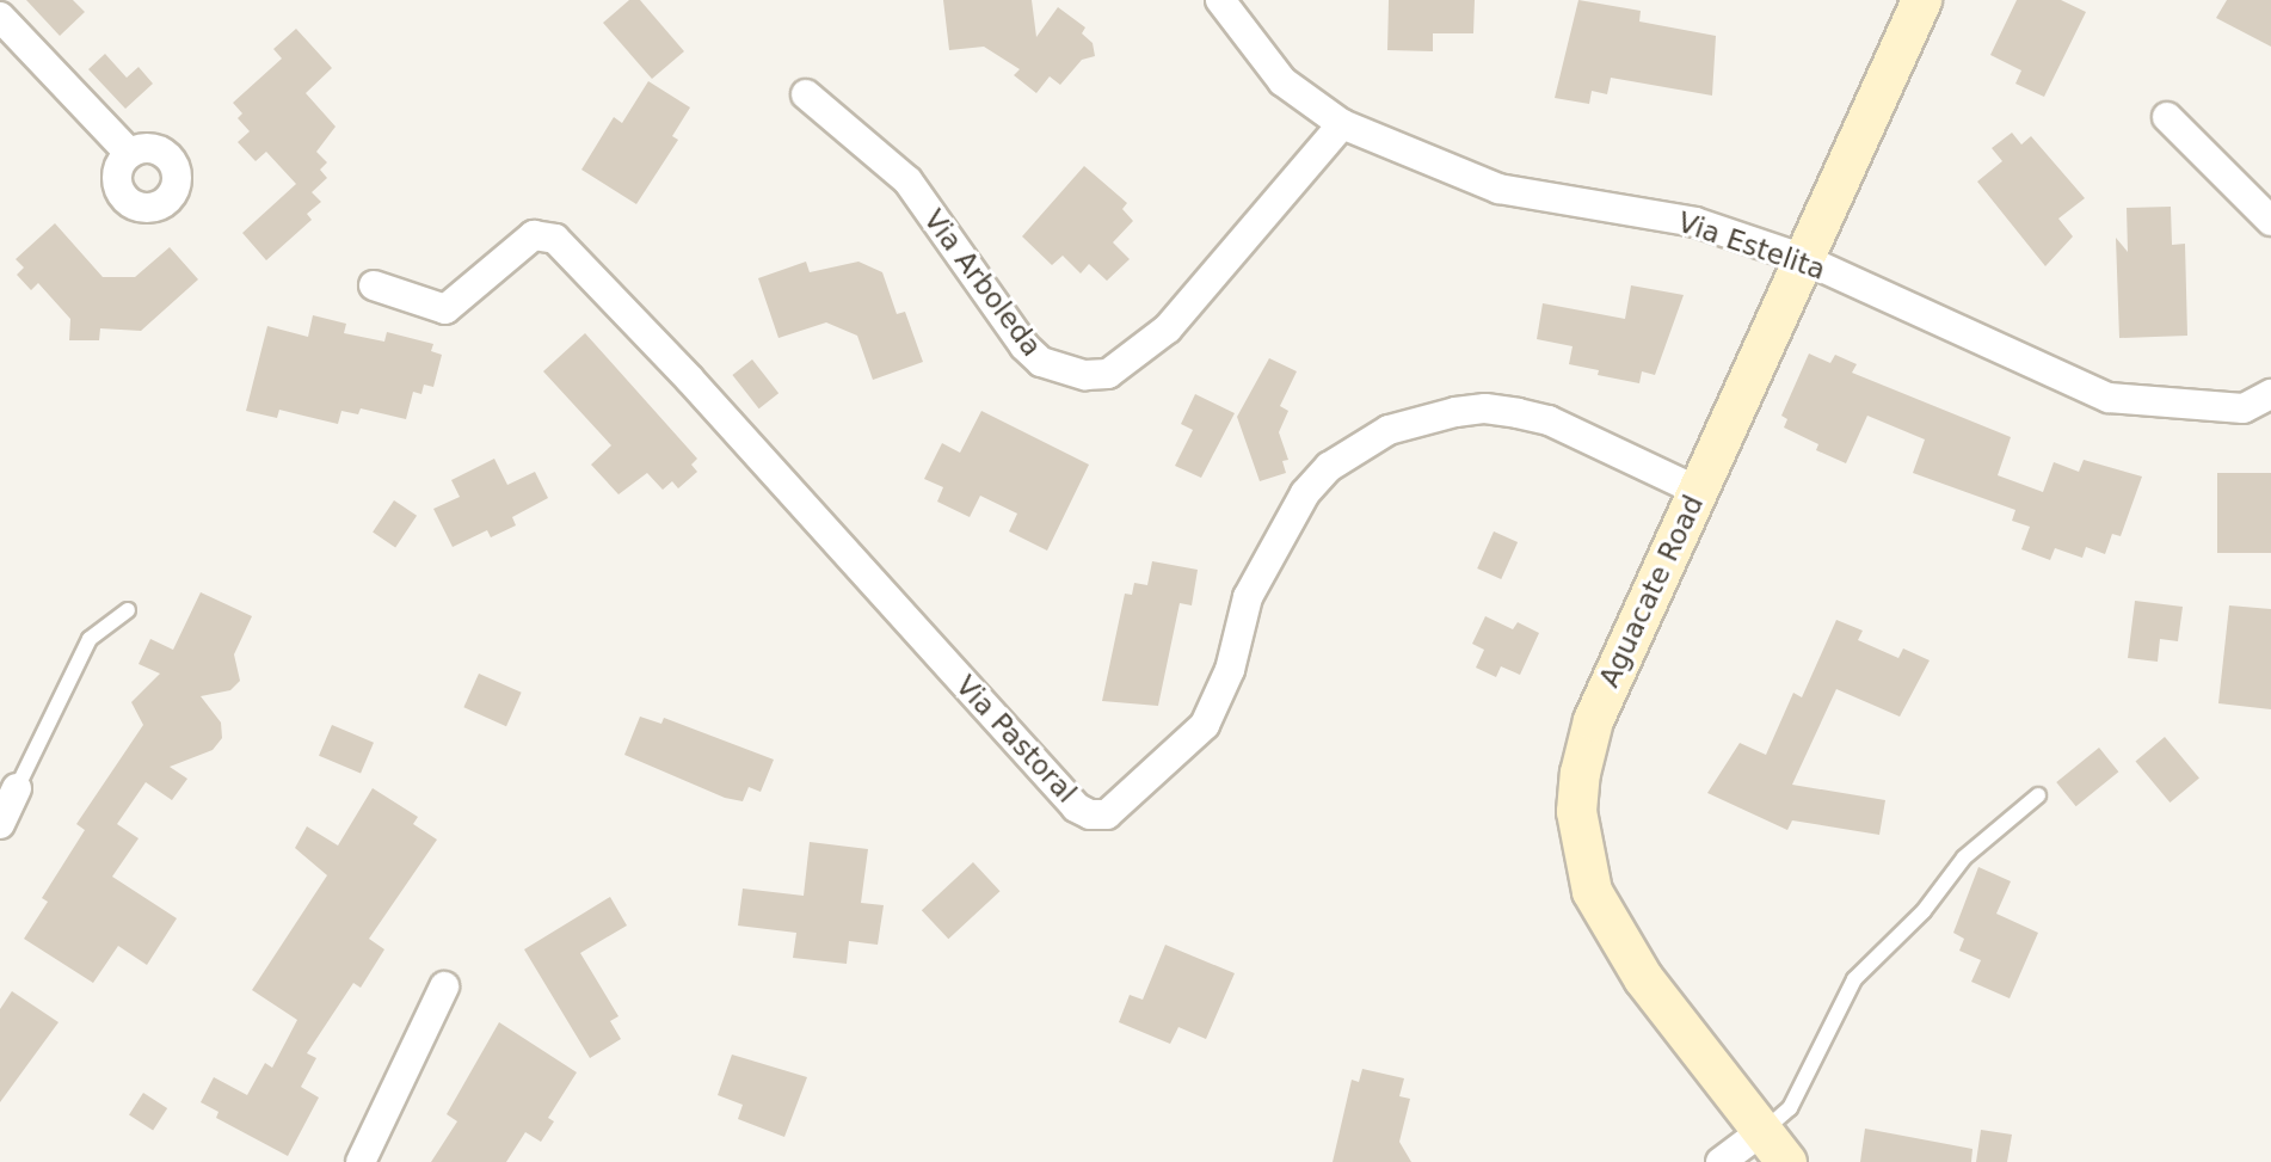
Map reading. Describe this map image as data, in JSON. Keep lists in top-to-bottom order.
{
  "streets": {
    "street": [
      "Via Estelita",
      "Via Arboleda",
      "Aguacate Road",
      "Via Pastoral"
    ]
  },
  "crossings": [
    ["Via Estelita", "Via Arboleda"],
    ["Via Estelita", "Aguacate Road"],
    ["Aguacate Road", "Via Pastoral"]
  ]
}
